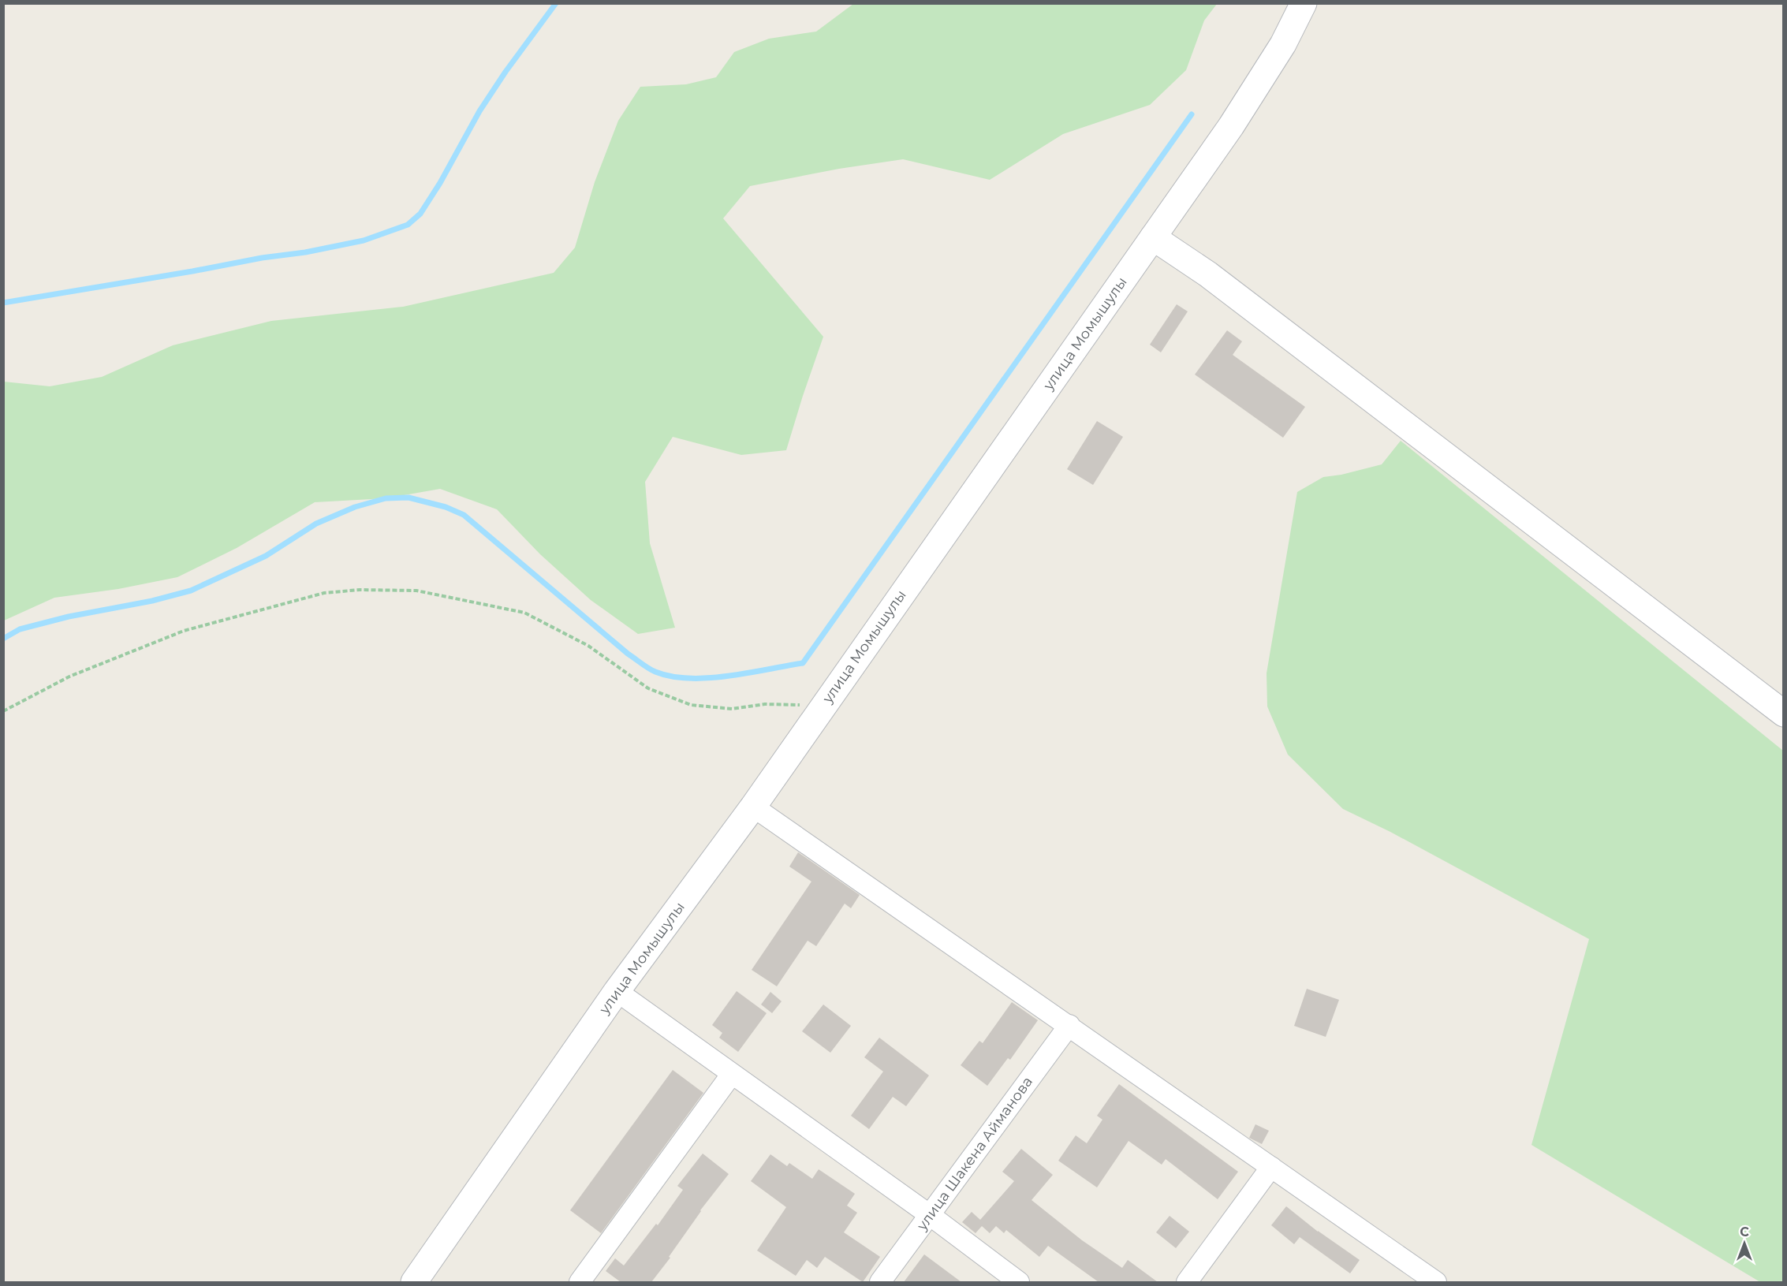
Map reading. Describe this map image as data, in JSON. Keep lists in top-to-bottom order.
{
  "streets": {
    "street": ["улица Момышулы", "улица Шакена Айманова"]
  },
  "north": "top"
}
